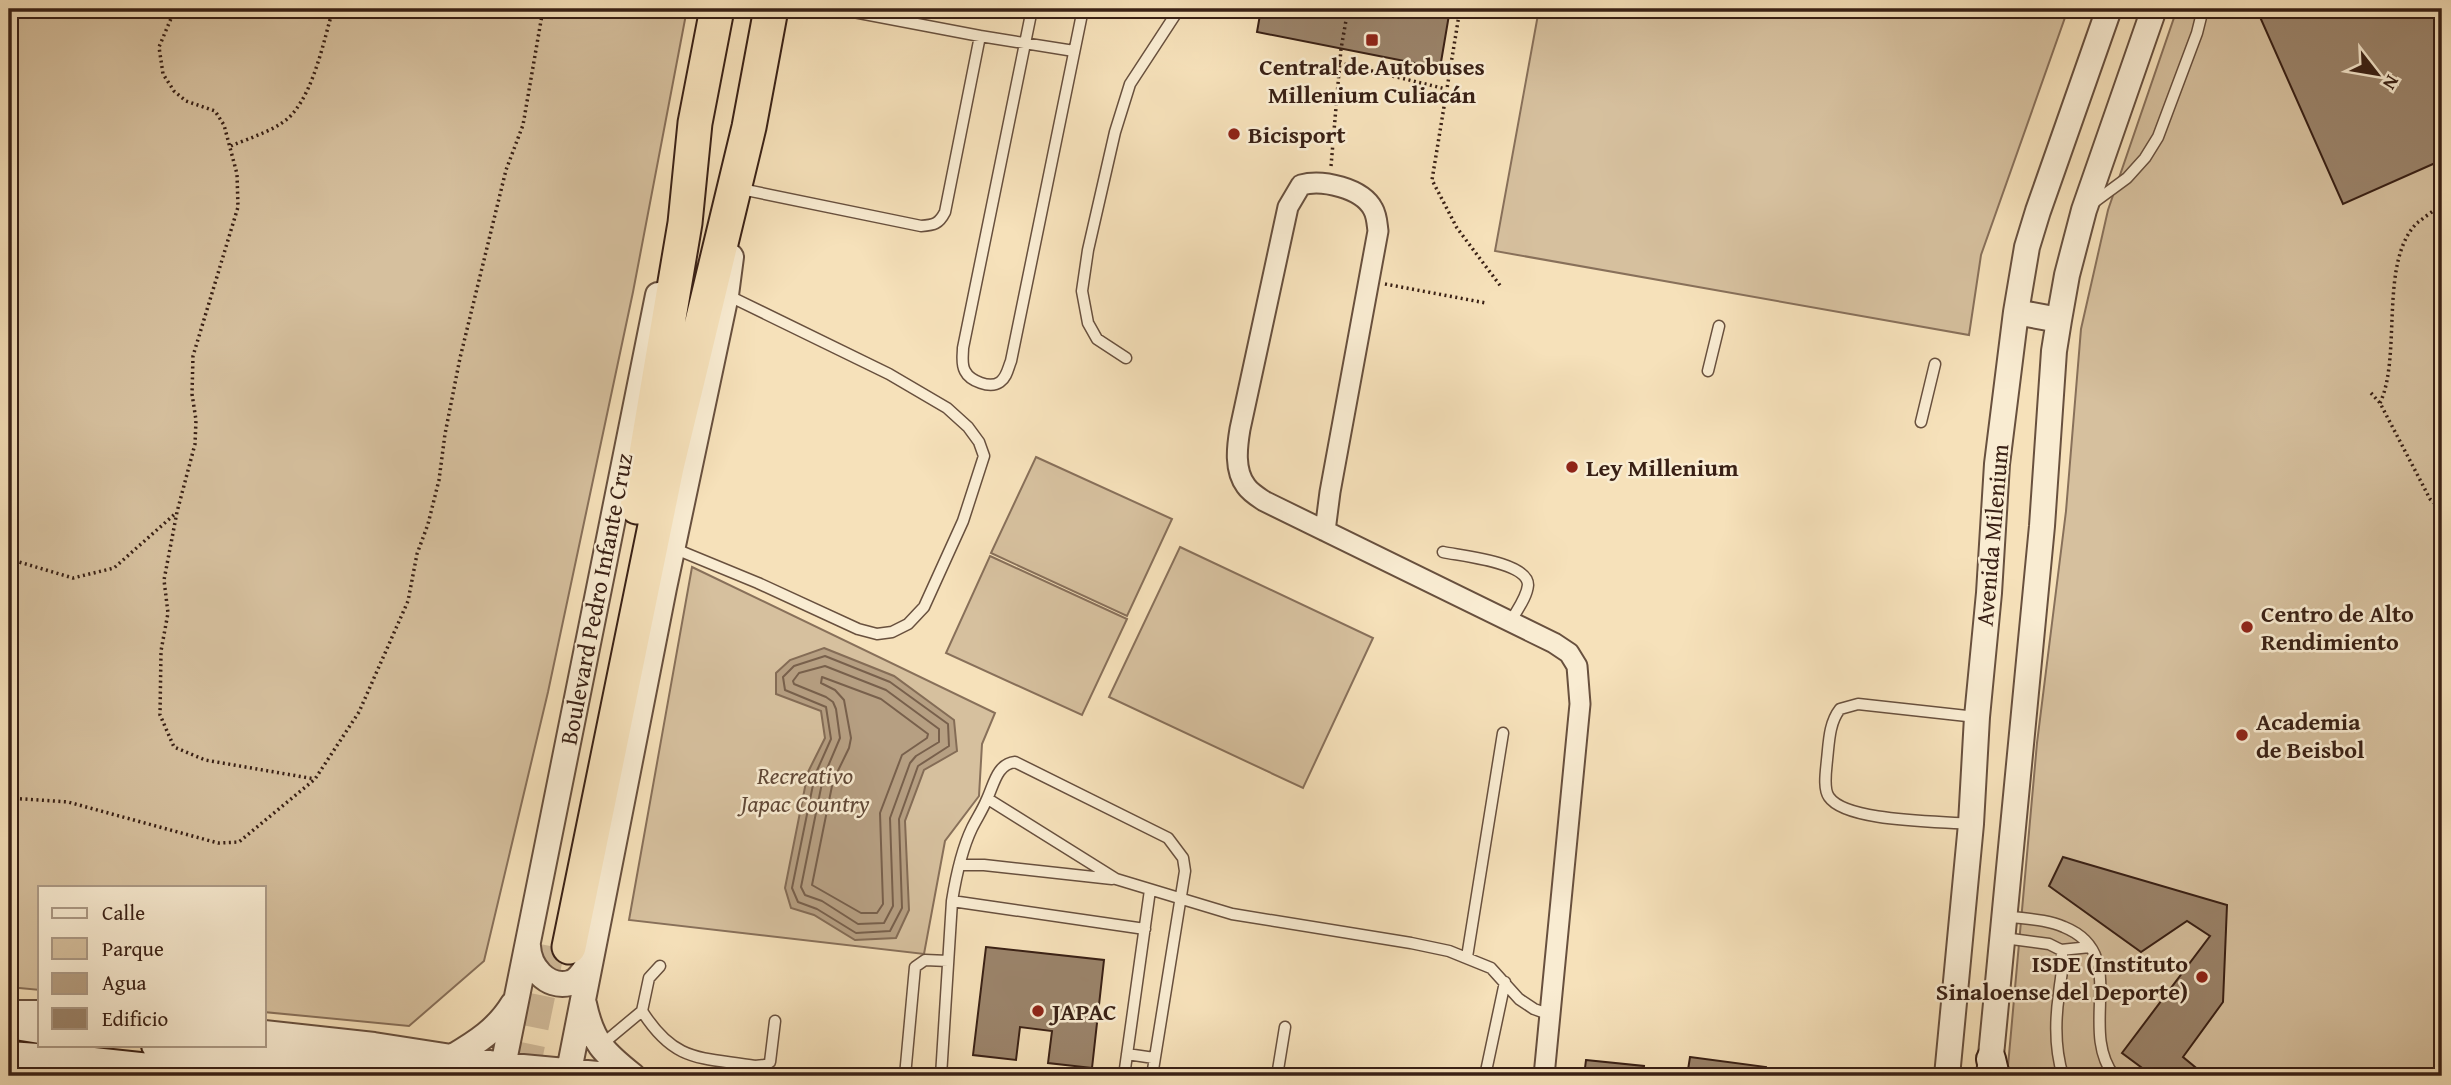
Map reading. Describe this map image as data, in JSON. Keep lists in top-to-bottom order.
{
  "streets": {
    "highway": ["Boulevard Pedro Infante Cruz"],
    "street": ["Avenida Milenium"]
  },
  "parks": ["Recreativo Japac Country"],
  "places": {
    "transit": ["Central de Autobuses Millenium Culiacán"],
    "other": [
      "Bicisport",
      "Ley Millenium",
      "Centro de Alto Rendimiento",
      "Academia de Beisbol",
      "ISDE (Instituto Sinaloense del Deporte)",
      "JAPAC"
    ]
  },
  "legend": [
    "Calle",
    "Parque",
    "Agua",
    "Edificio"
  ],
  "north": "bottom right"
}
